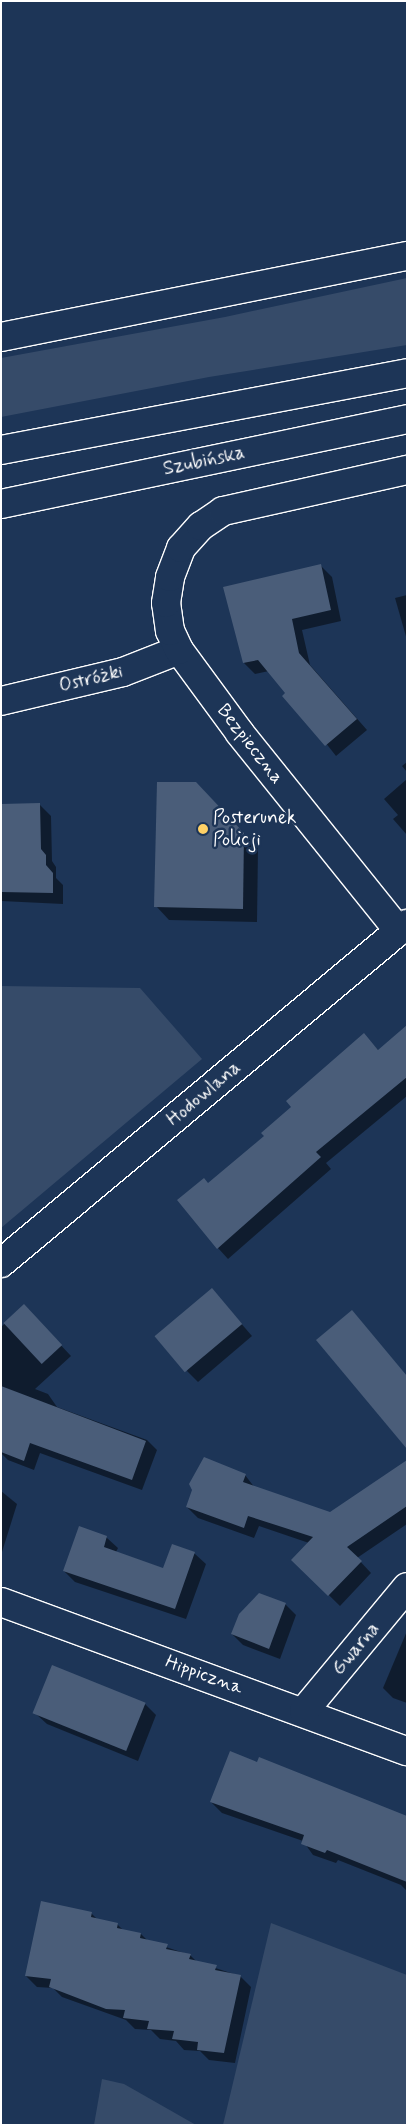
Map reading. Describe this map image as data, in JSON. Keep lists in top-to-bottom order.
{
  "streets": {
    "street": [
      "Szubińska",
      "Ostróżki",
      "Bezpieczna",
      "Hodowlana",
      "Gwarna",
      "Hippiczna"
    ]
  },
  "crossings": [
    ["Ostróżki", "Bezpieczna"],
    ["Bezpieczna", "Hodowlana"],
    ["Gwarna", "Hippiczna"]
  ],
  "places": ["Posterunek Policji"]
}
